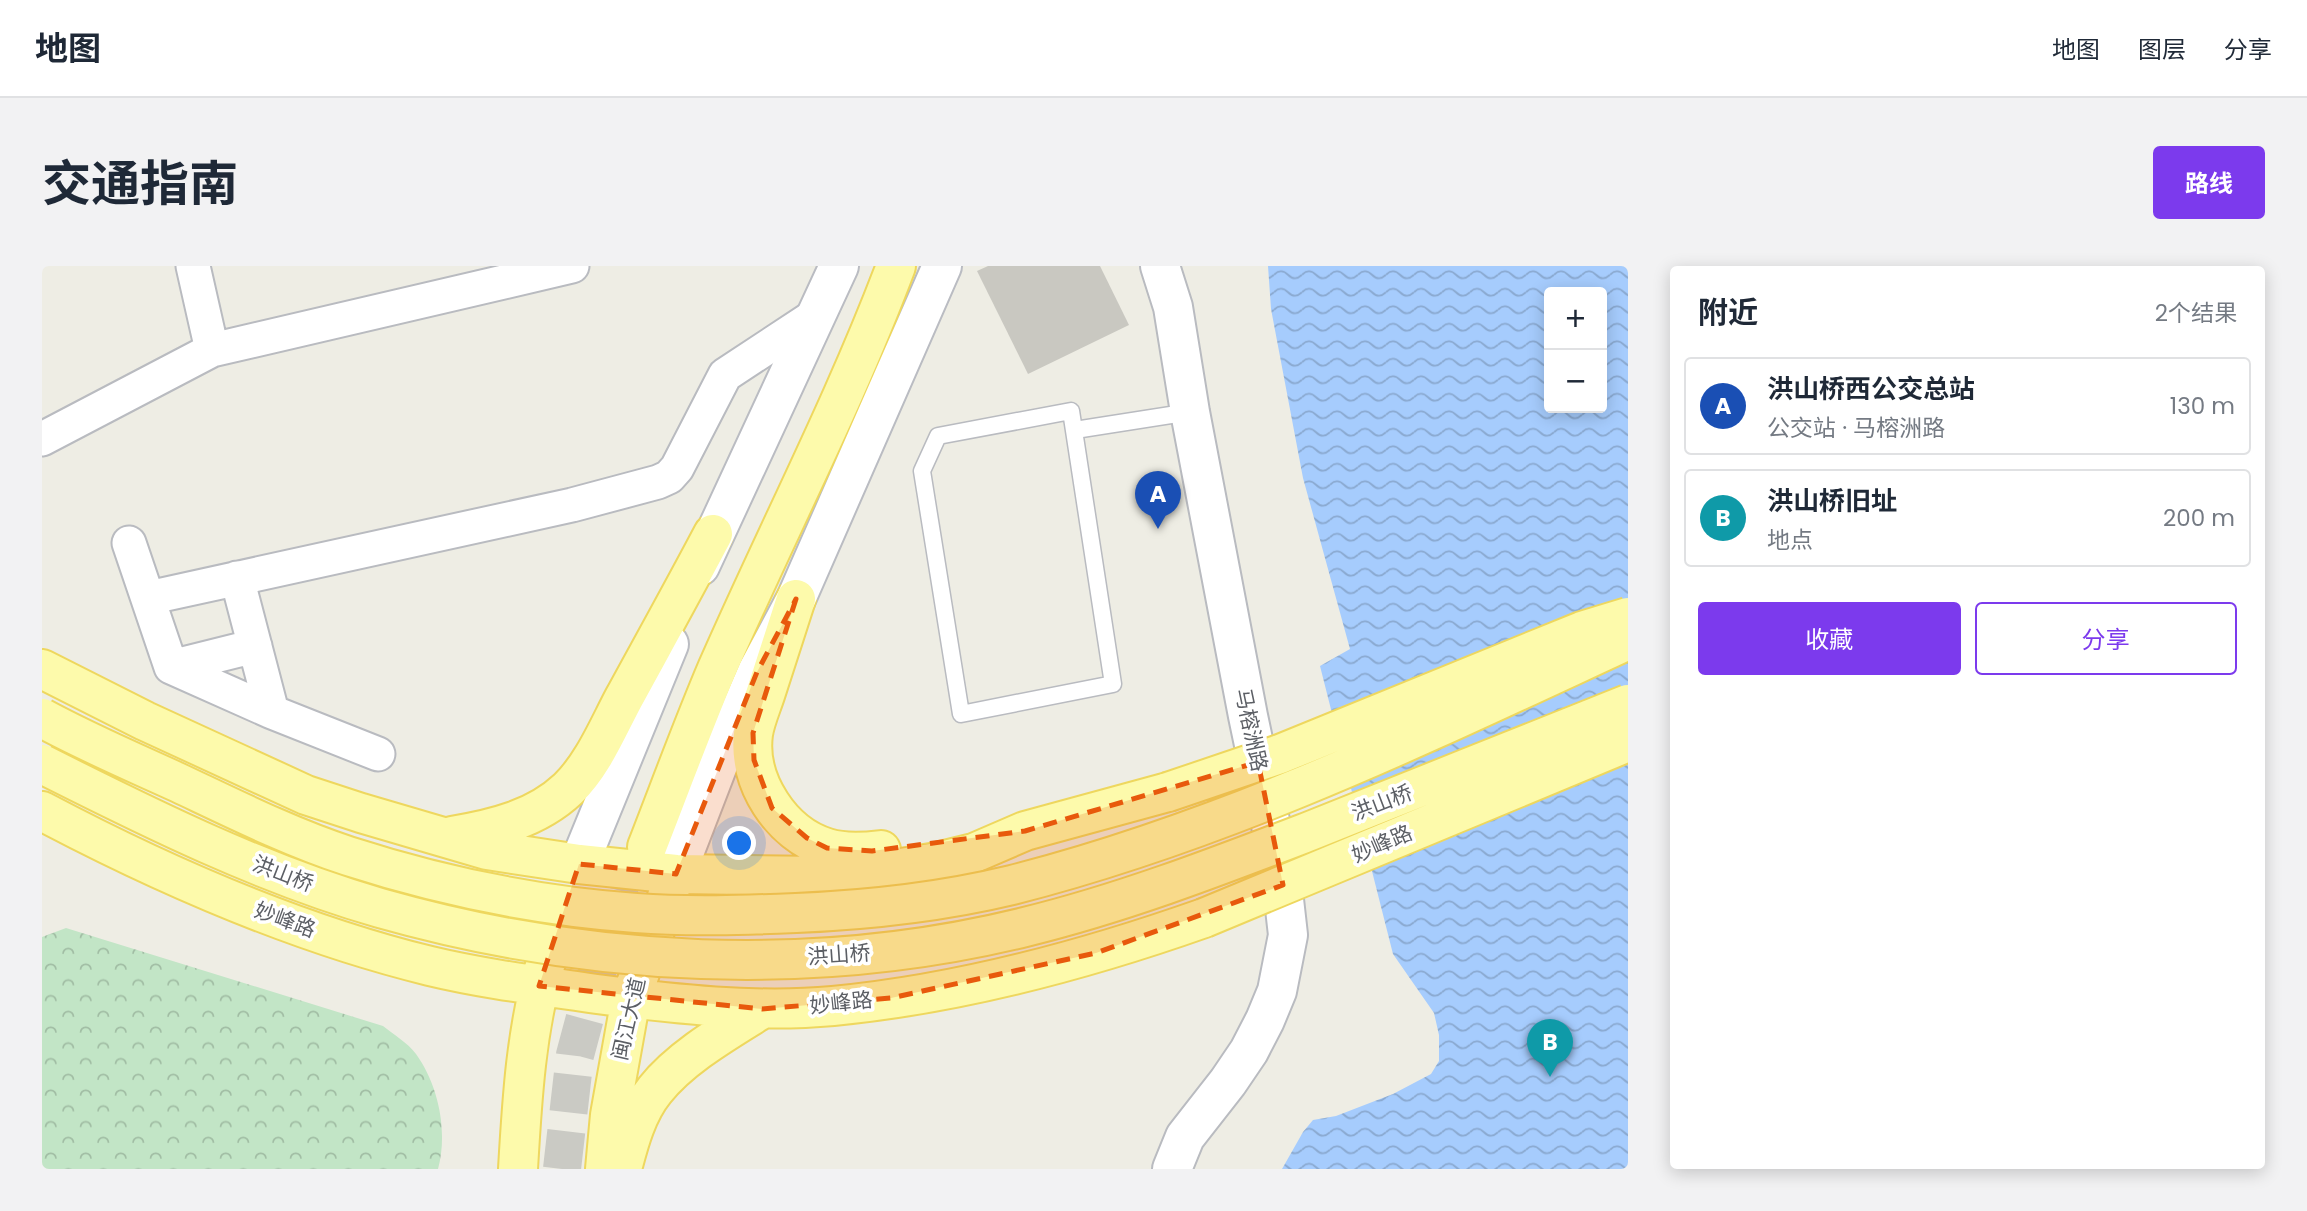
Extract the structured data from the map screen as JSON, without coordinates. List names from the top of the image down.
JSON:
{
  "streets": {
    "main road": [
      "马榕洲路",
      "洪山桥",
      "妙峰路",
      "闽江大道"
    ]
  },
  "crossings": [
    ["妙峰路", "闽江大道"]
  ],
  "page": {
    "header": "地图",
    "nav": ["地图", "图层", "分享"],
    "title": "交通指南",
    "buttons": [
      "路线",
      ["收藏", "分享"]
    ],
    "heading": ["附近", "2个结果"],
    "map_buttons": ["+", "−"],
    "list": [
      {
        "mark": "A",
        "name": "洪山桥西公交总站",
        "note": "公交站 · 马榕洲路",
        "value": "130 m"
      },
      {
        "mark": "B",
        "name": "洪山桥旧址",
        "note": "地点",
        "value": "200 m"
      }
    ],
    "pins": ["A", "B"]
  }
}
